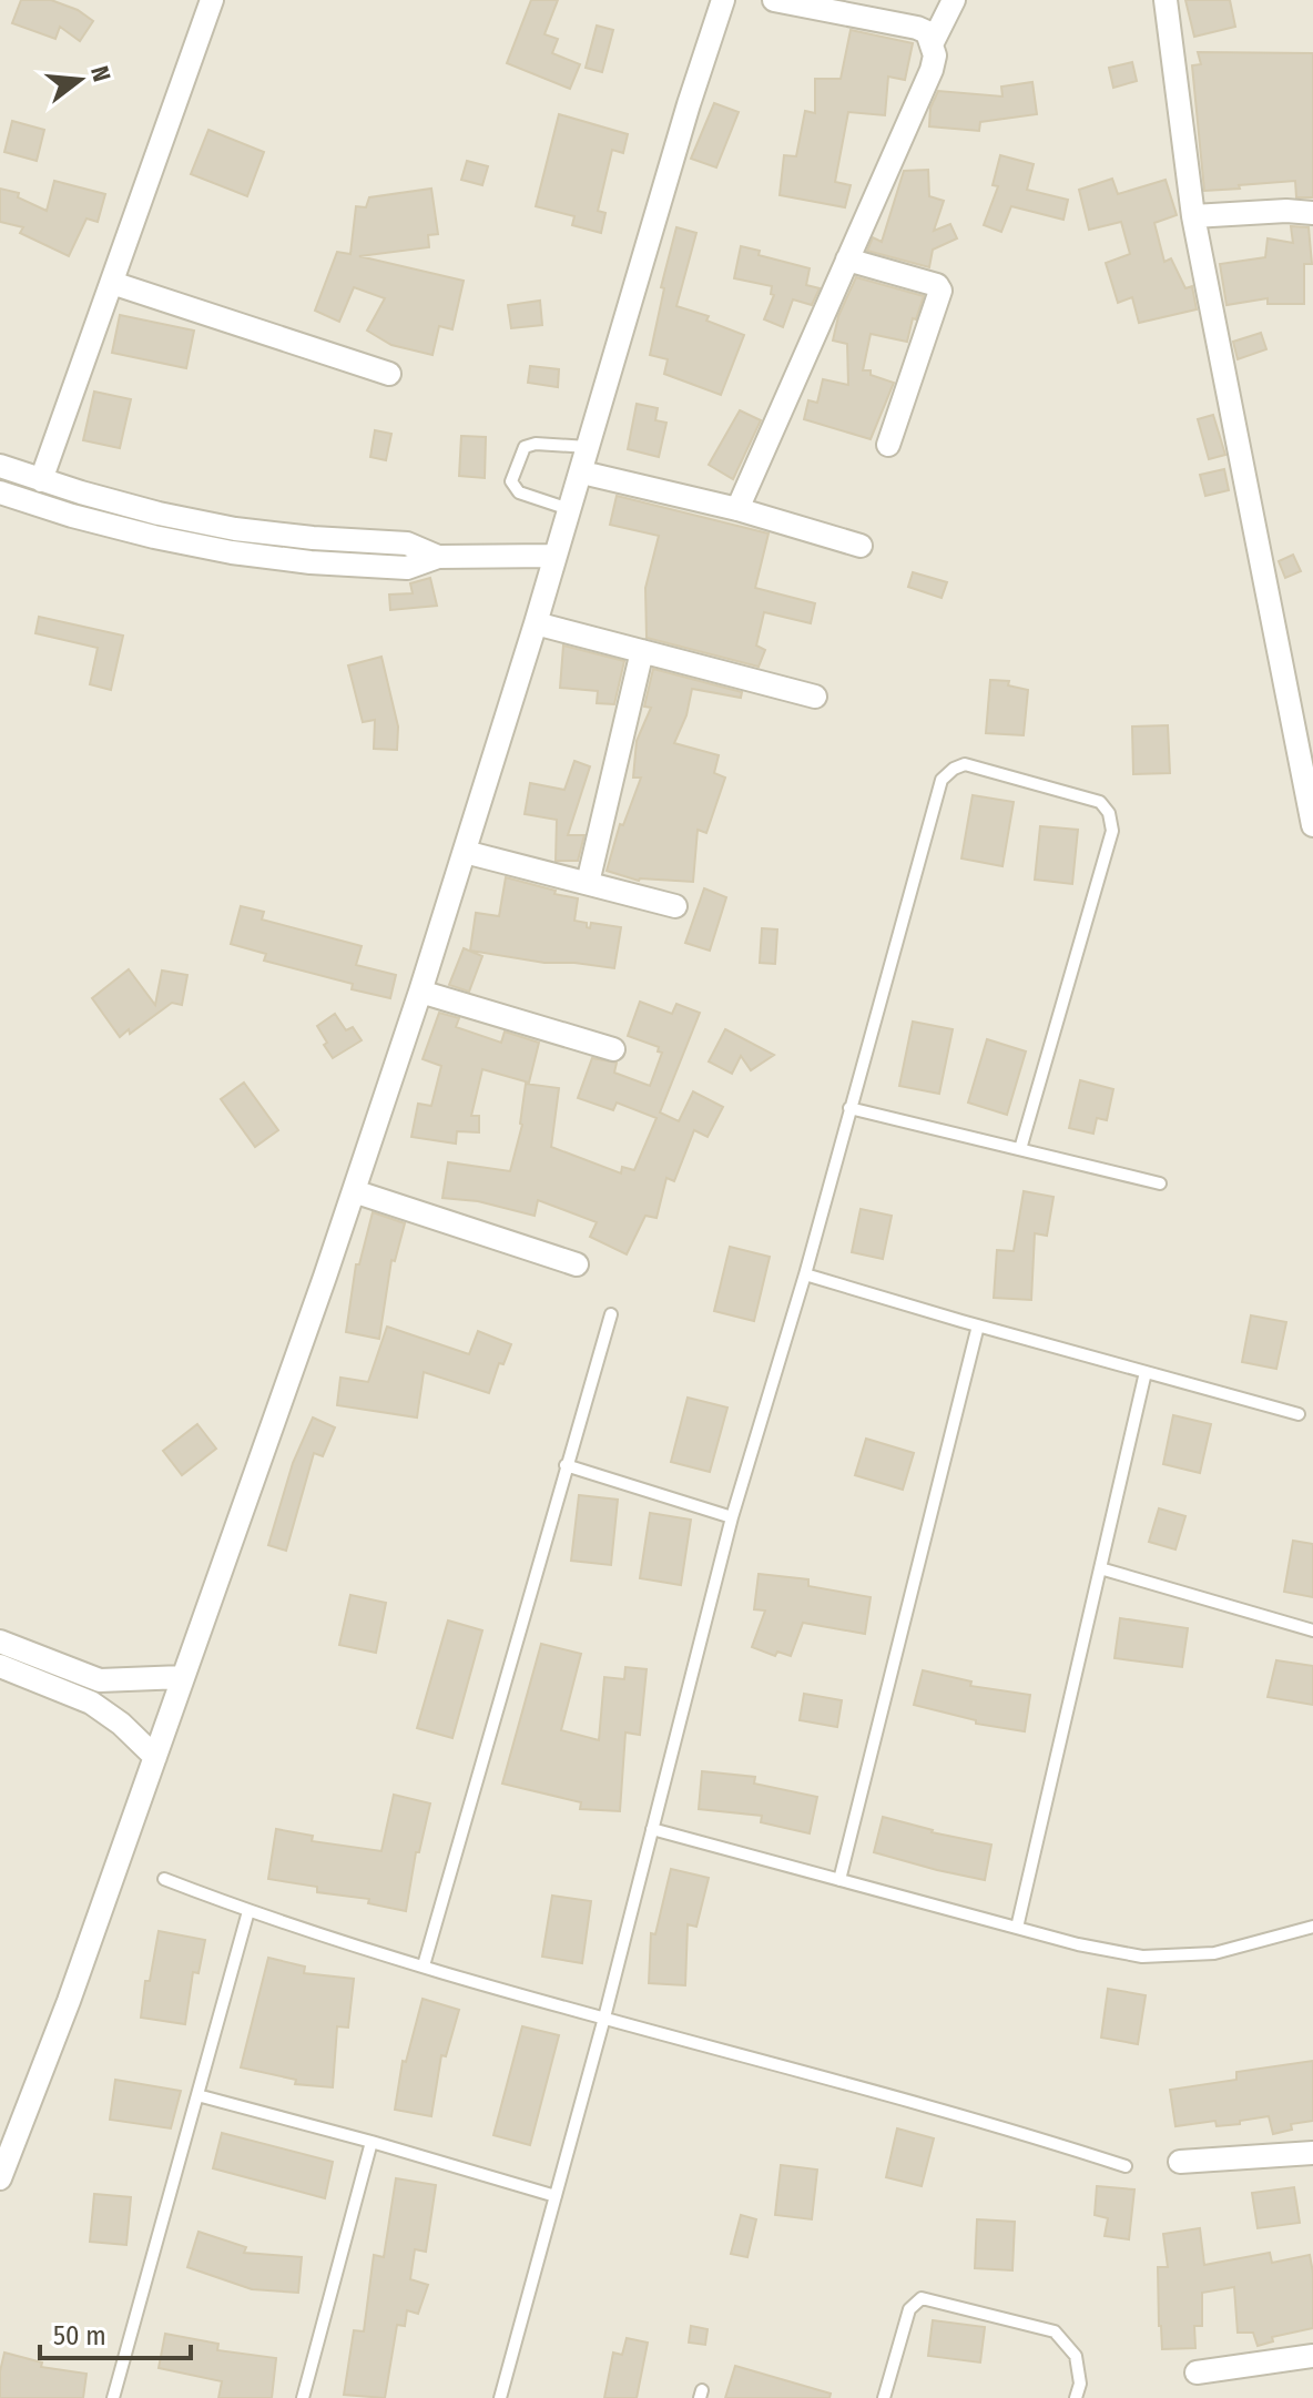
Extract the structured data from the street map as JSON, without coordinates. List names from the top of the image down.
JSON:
{
  "scale_bar": "50 m",
  "north": "right"
}
